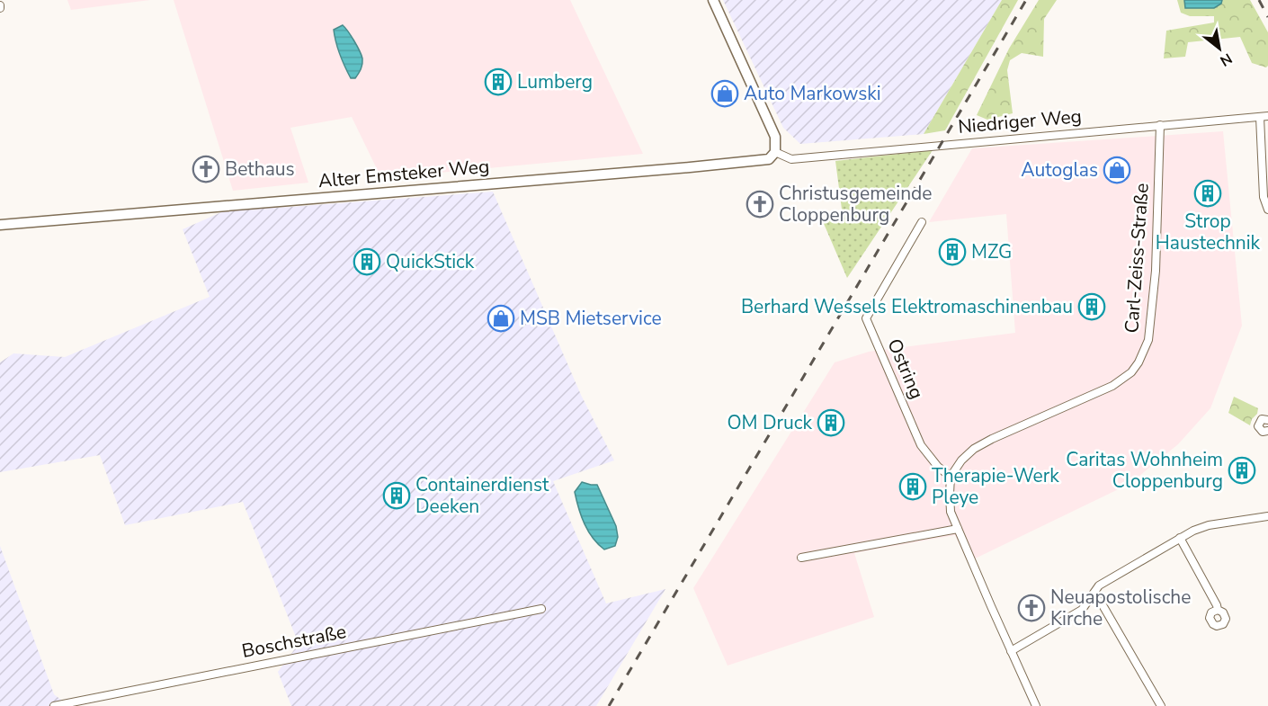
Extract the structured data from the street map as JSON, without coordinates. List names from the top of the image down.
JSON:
{
  "streets": {
    "street": [
      "Niedriger Weg",
      "Alter Emsteker Weg",
      "Carl-Zeiss-Straße",
      "Ostring",
      "Boschstraße"
    ]
  },
  "crossings": [
    ["Niedriger Weg", "Alter Emsteker Weg"],
    ["Niedriger Weg", "Carl-Zeiss-Straße"],
    ["Carl-Zeiss-Straße", "Ostring"]
  ],
  "places": {
    "building": [
      "Lumberg",
      "Strop Haustechnik",
      "MZG",
      "QuickStick",
      "Berhard Wessels Elektromaschinenbau",
      "OM Druck",
      "Caritas Wohnheim Cloppenburg",
      "Therapie-Werk Pleye",
      "Containerdienst Deeken"
    ],
    "shop": ["Auto Markowski", "Autoglas", "MSB Mietservice"],
    "church": ["Bethaus", "Christusgemeinde Cloppenburg", "Neuapostolische Kirche"]
  },
  "north": "bottom right"
}
